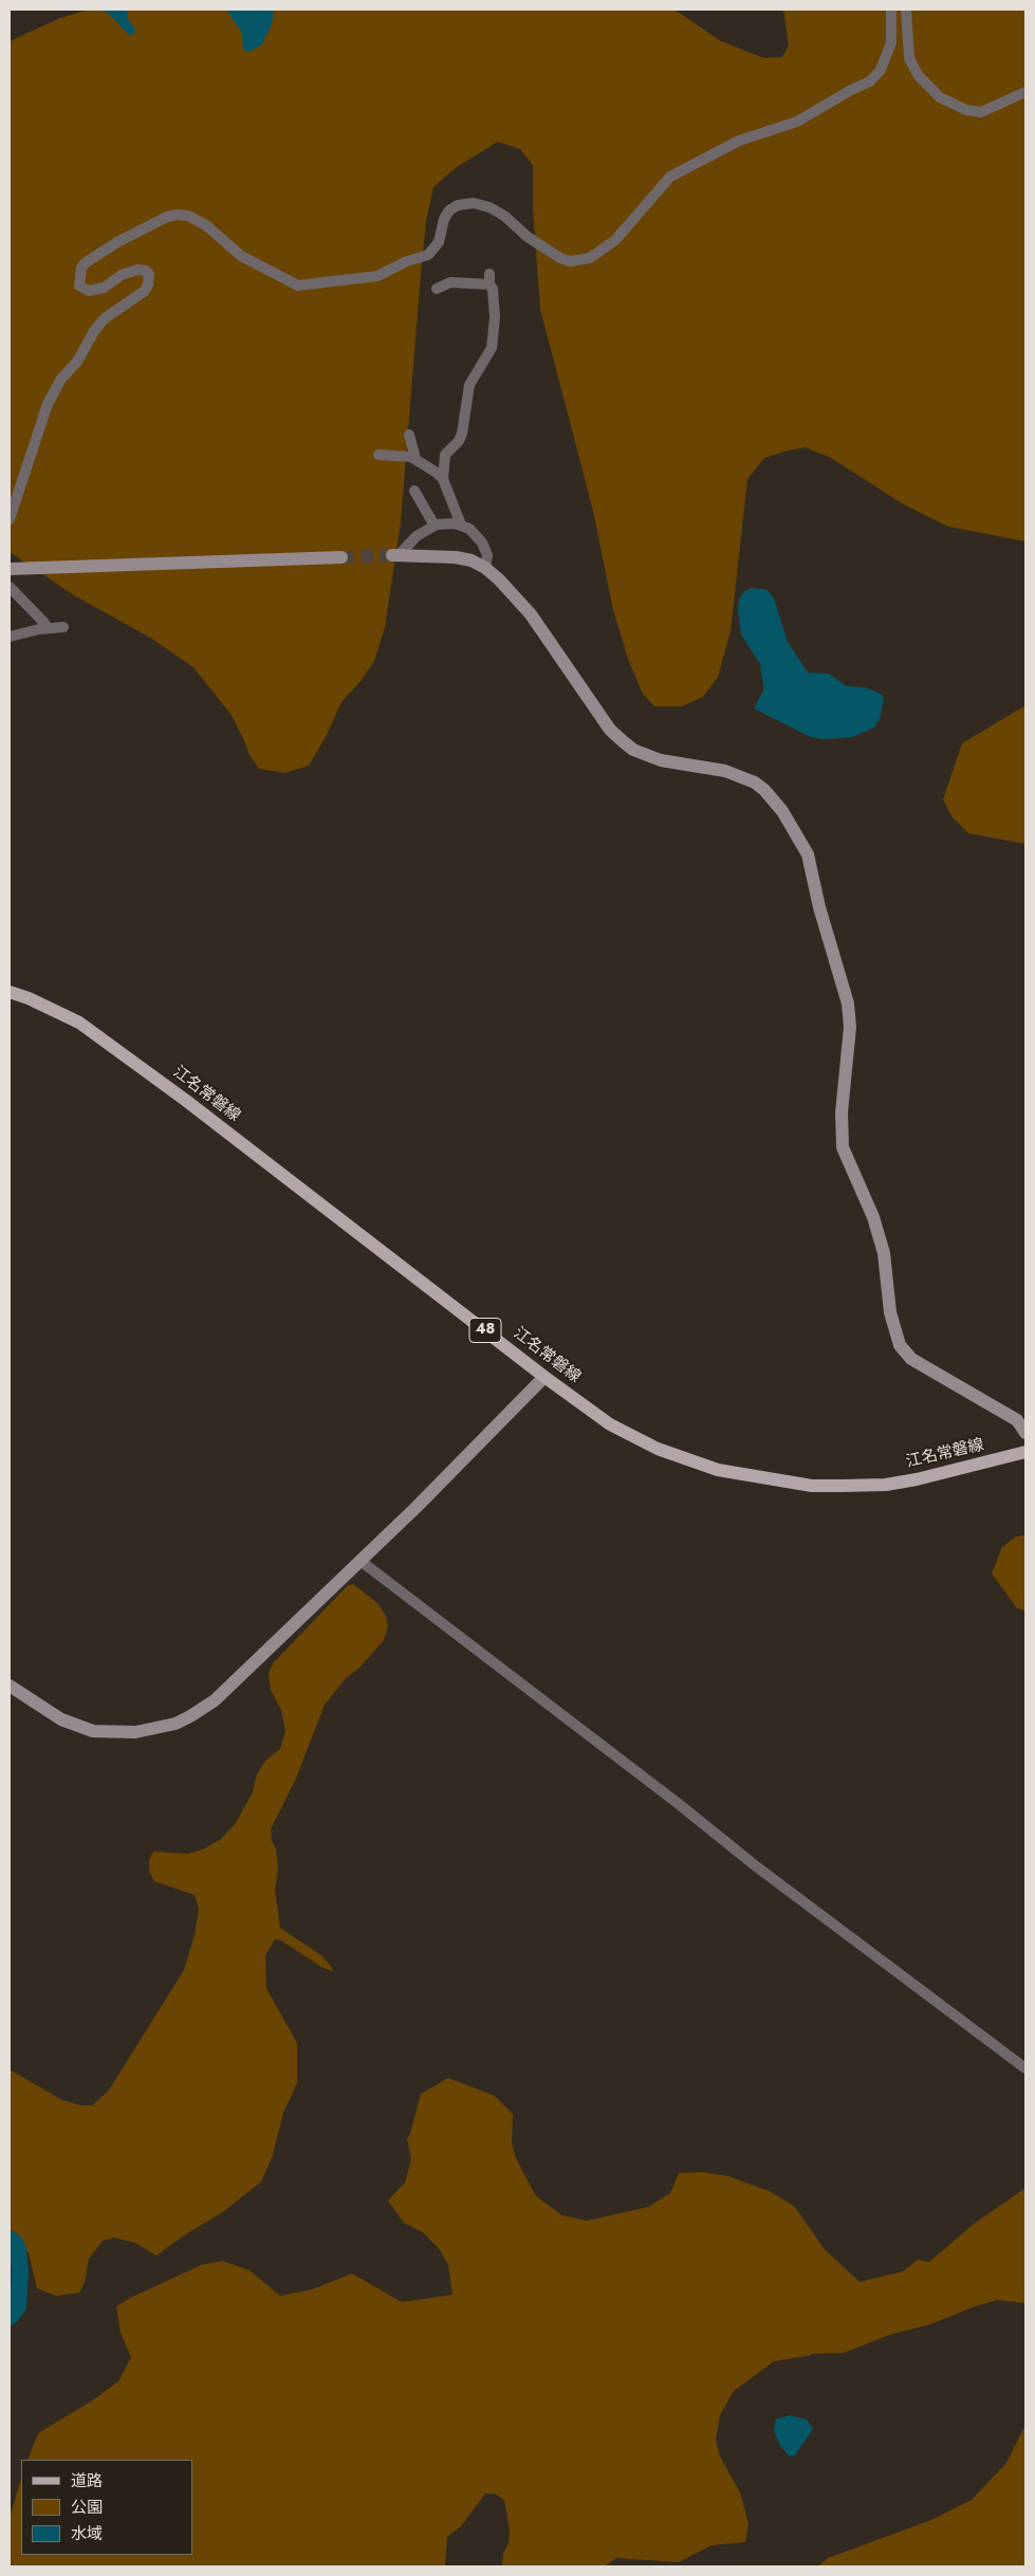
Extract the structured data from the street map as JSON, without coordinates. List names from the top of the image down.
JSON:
{
  "streets": {
    "main road": ["江名常磐線", "48"]
  },
  "legend": ["道路", "公園", "水域"]
}
